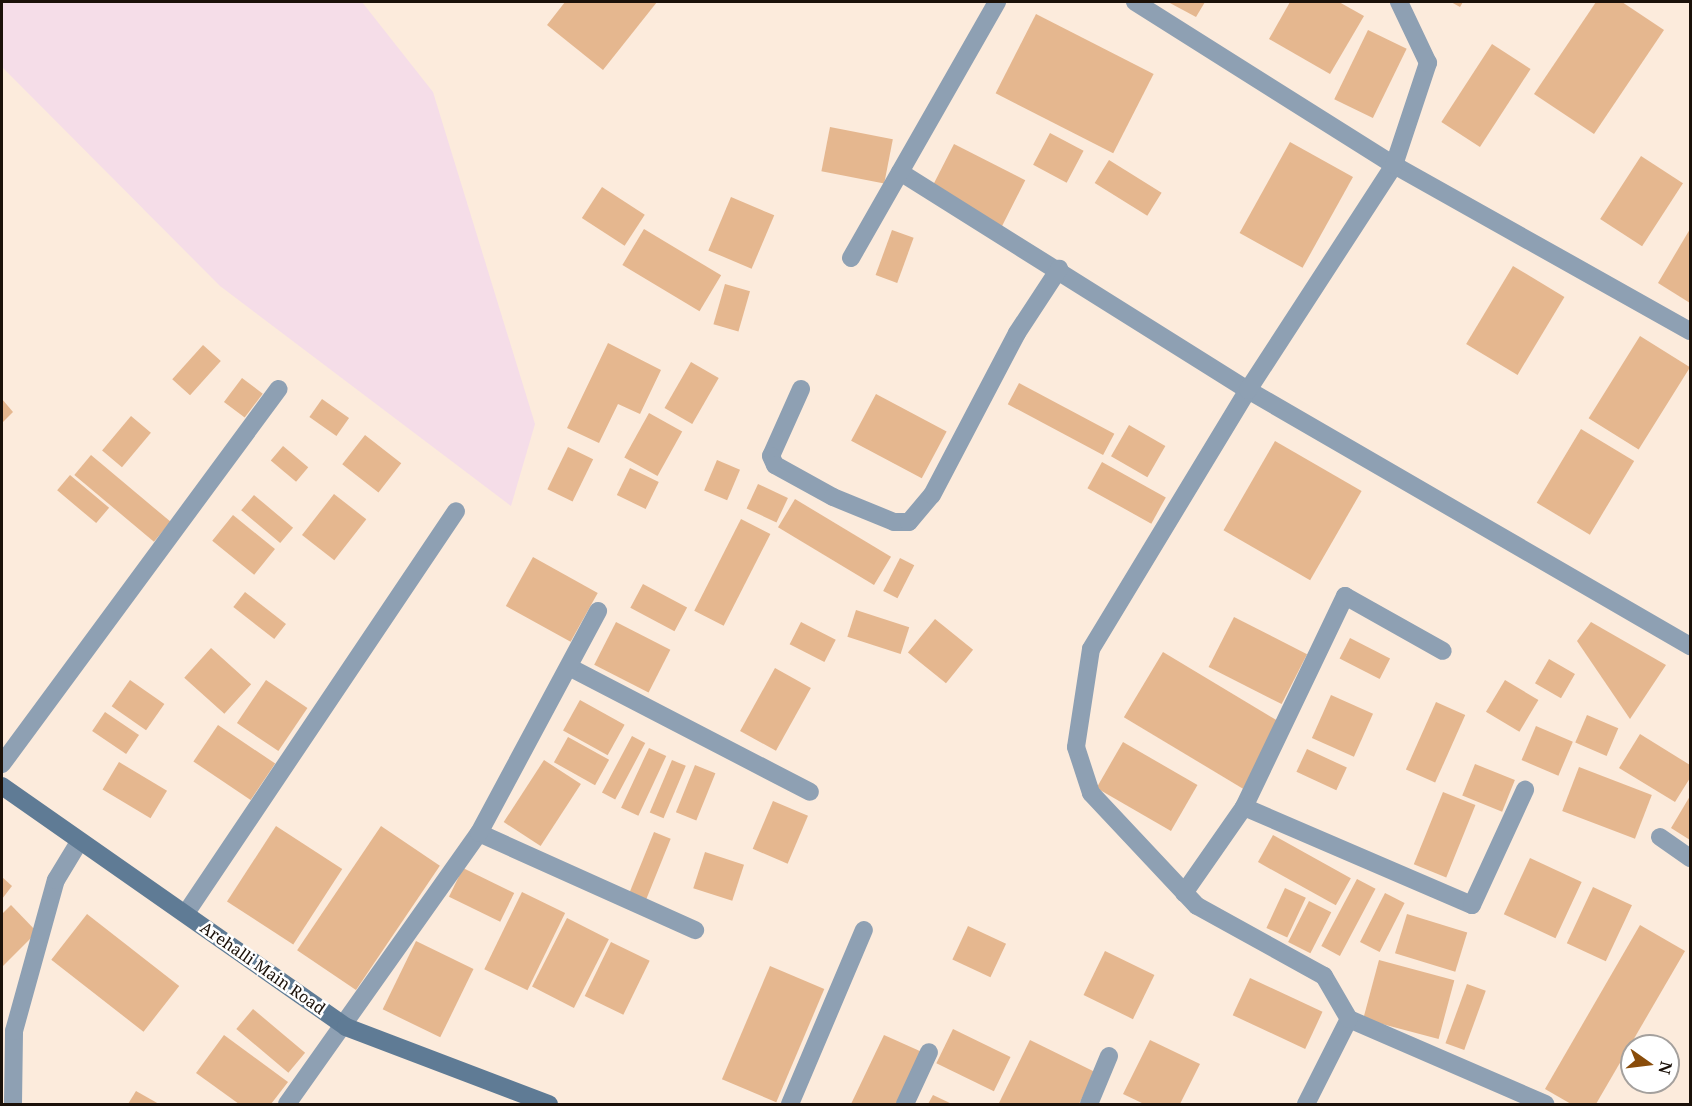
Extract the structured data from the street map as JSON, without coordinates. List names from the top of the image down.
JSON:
{
  "streets": {
    "street": ["Arehalli Main Road"]
  },
  "north": "right"
}
